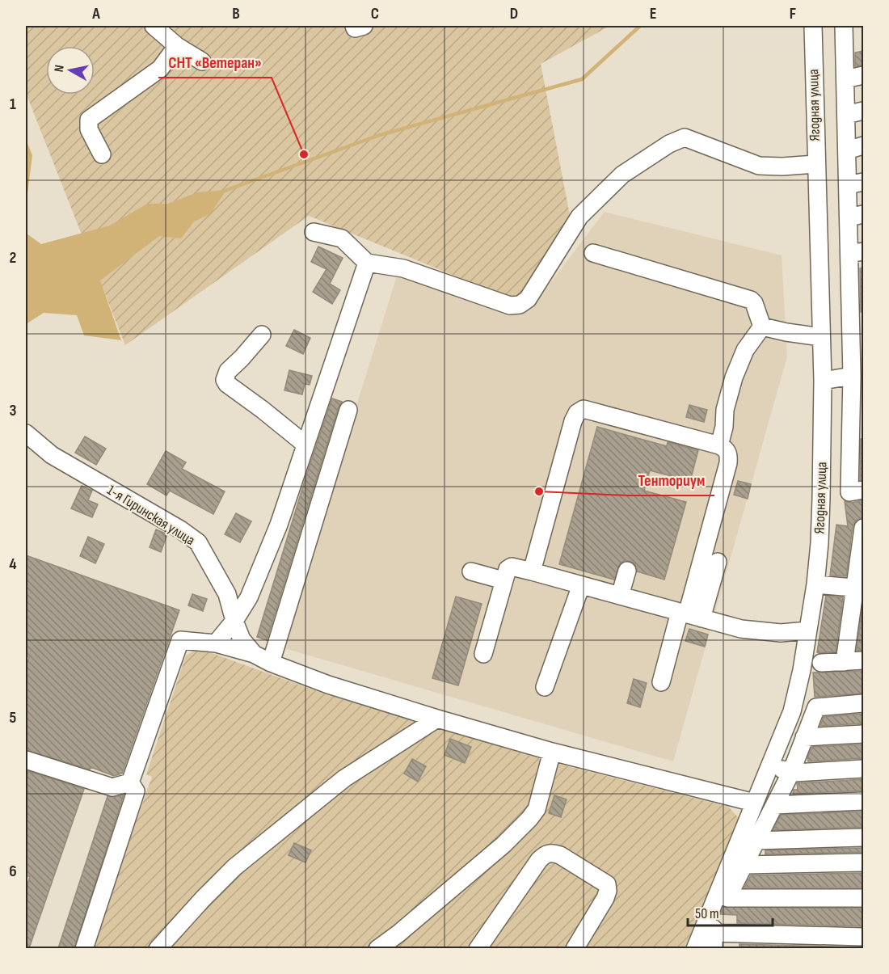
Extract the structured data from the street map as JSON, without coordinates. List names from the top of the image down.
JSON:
{
  "streets": {
    "street": ["Ягодная улица", "1-я Гиринская улица"]
  },
  "places": ["СНТ «Ветеран»", "Тенториум"],
  "scale_bar": "50 m",
  "north": "left",
  "grid": {
    "columns": [
      "A",
      "B",
      "C",
      "D",
      "E",
      "F"
    ],
    "rows": [
      "1",
      "2",
      "3",
      "4",
      "5",
      "6"
    ]
  }
}
